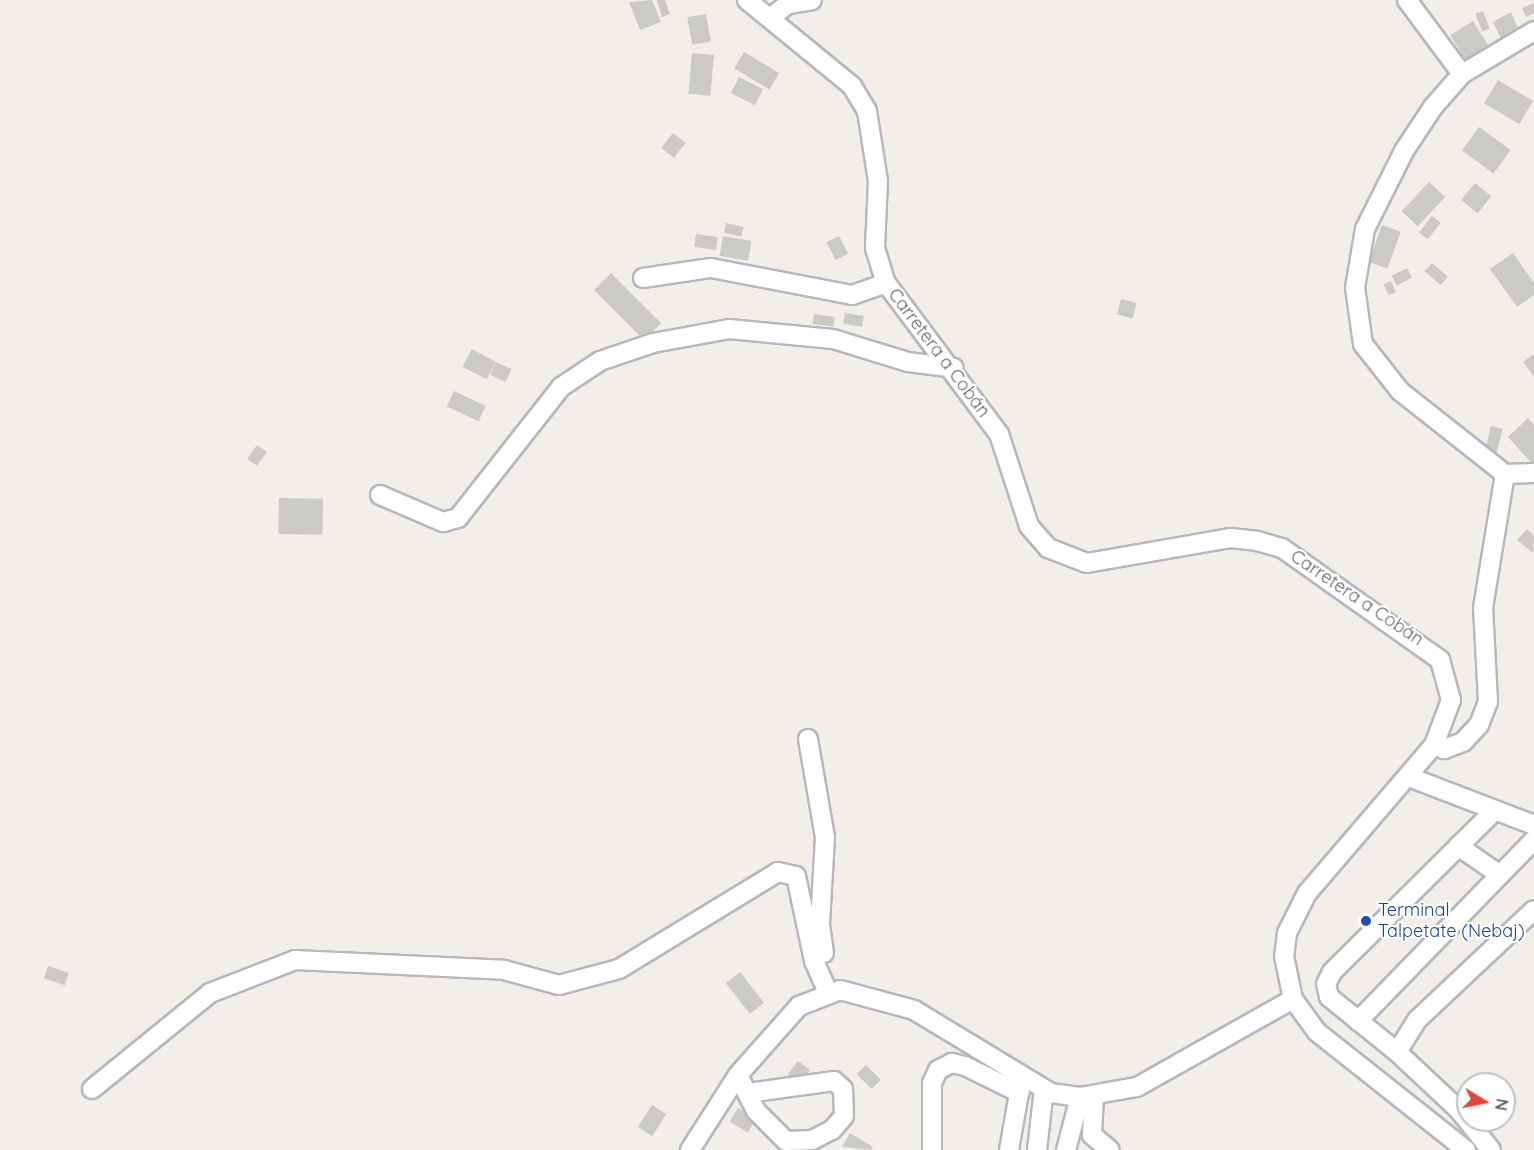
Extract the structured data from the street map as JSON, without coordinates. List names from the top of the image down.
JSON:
{
  "streets": {
    "street": ["Carretera a Cobán"]
  },
  "places": ["Terminal Talpetate (Nebaj)"],
  "north": "right"
}
